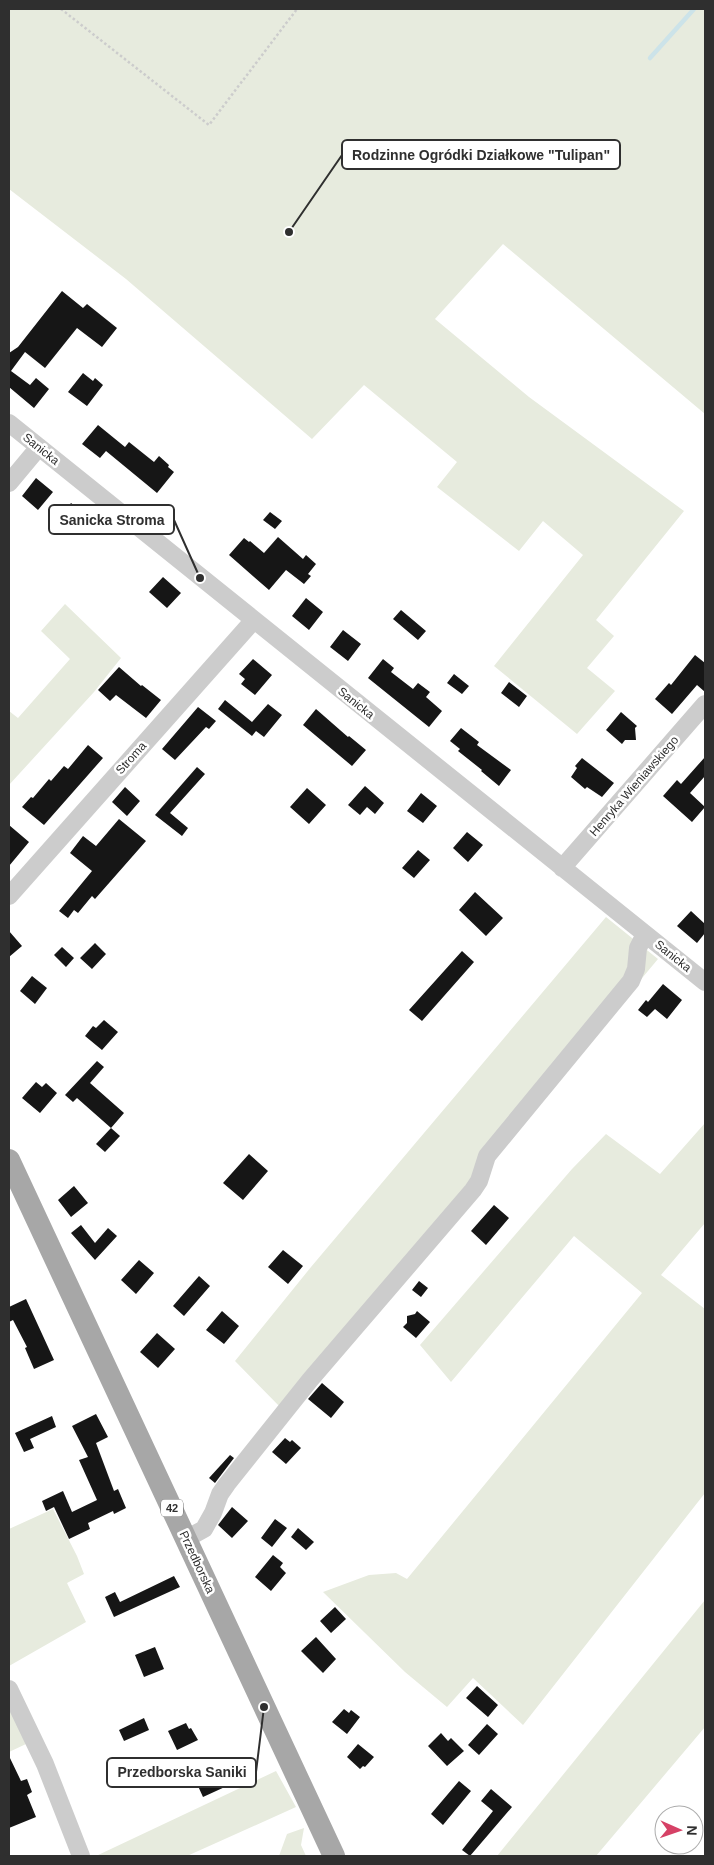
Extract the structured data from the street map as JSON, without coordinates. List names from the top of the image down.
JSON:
{
  "streets": {
    "main road": ["42", "Przedborska"],
    "street": ["Sanicka", "Stroma", "Henryka Wieniawskiego"]
  },
  "crossings": [
    ["Sanicka", "Stroma"],
    ["Sanicka", "Henryka Wieniawskiego"]
  ],
  "places": ["Rodzinne Ogródki Działkowe \"Tulipan\"", "Sanicka Stroma", "Przedborska Saniki"],
  "north": "right"
}
